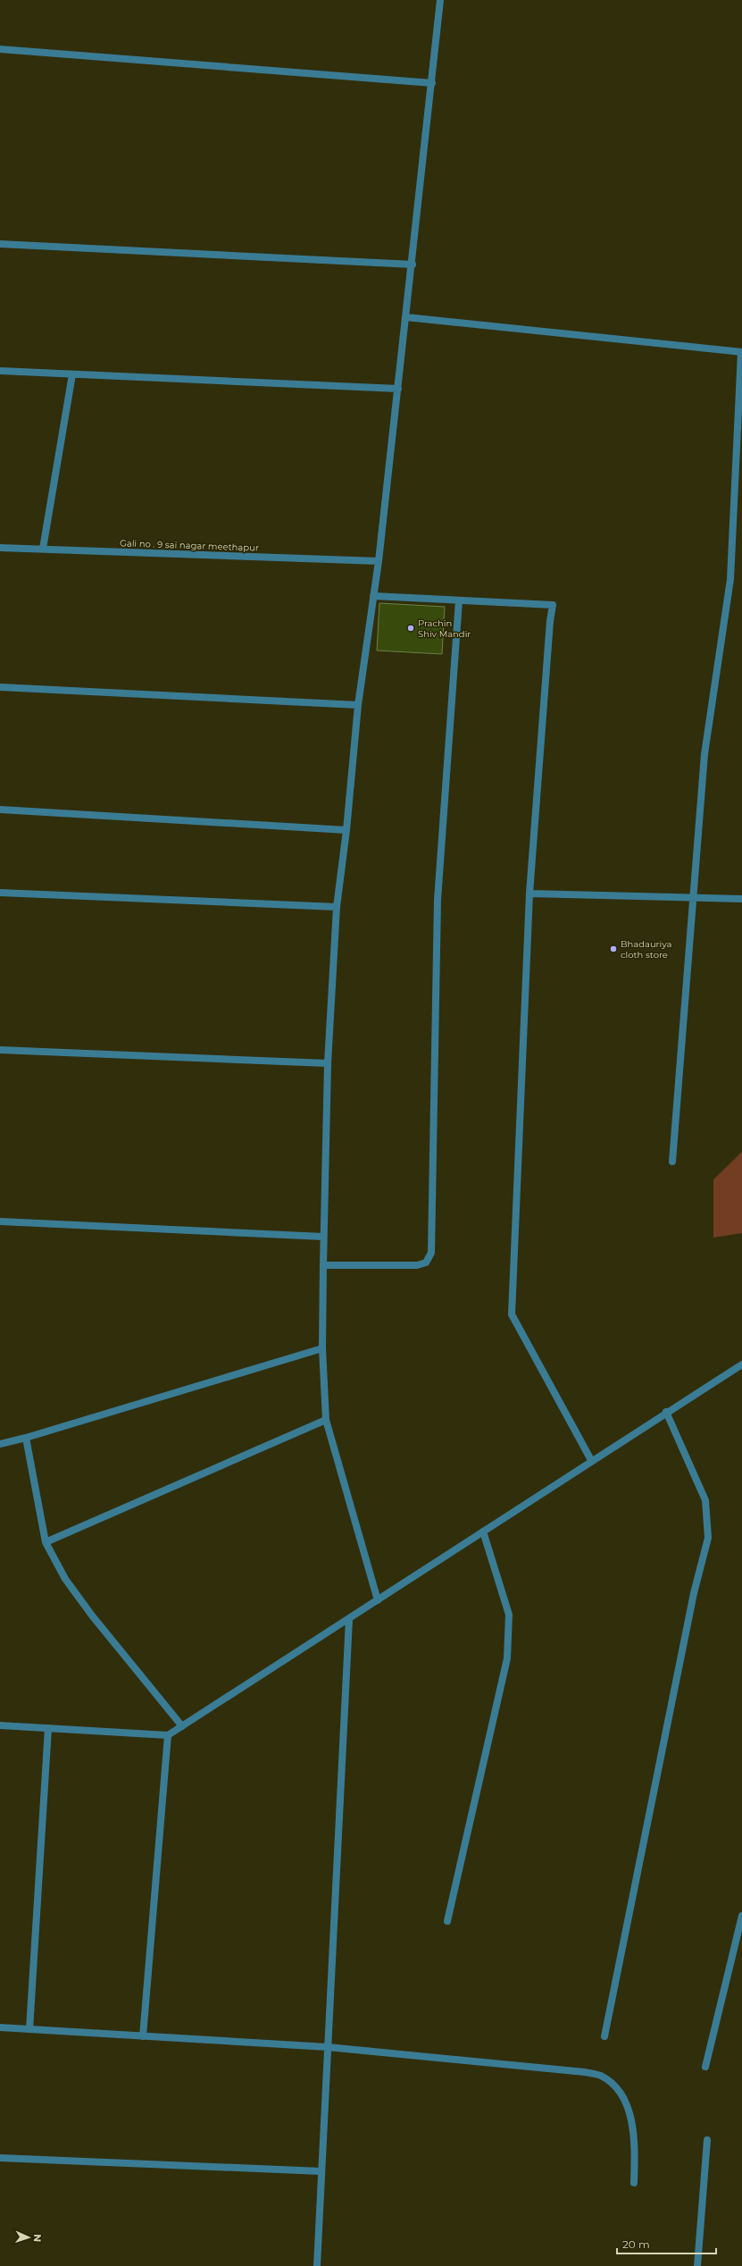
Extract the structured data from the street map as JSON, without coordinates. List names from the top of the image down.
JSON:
{
  "streets": {
    "street": ["Gali no . 9 sai nagar meethapur"]
  },
  "places": ["Prachin Shiv Mandir", "Bhadauriya cloth store"],
  "scale_bar": "20 m",
  "north": "right"
}
